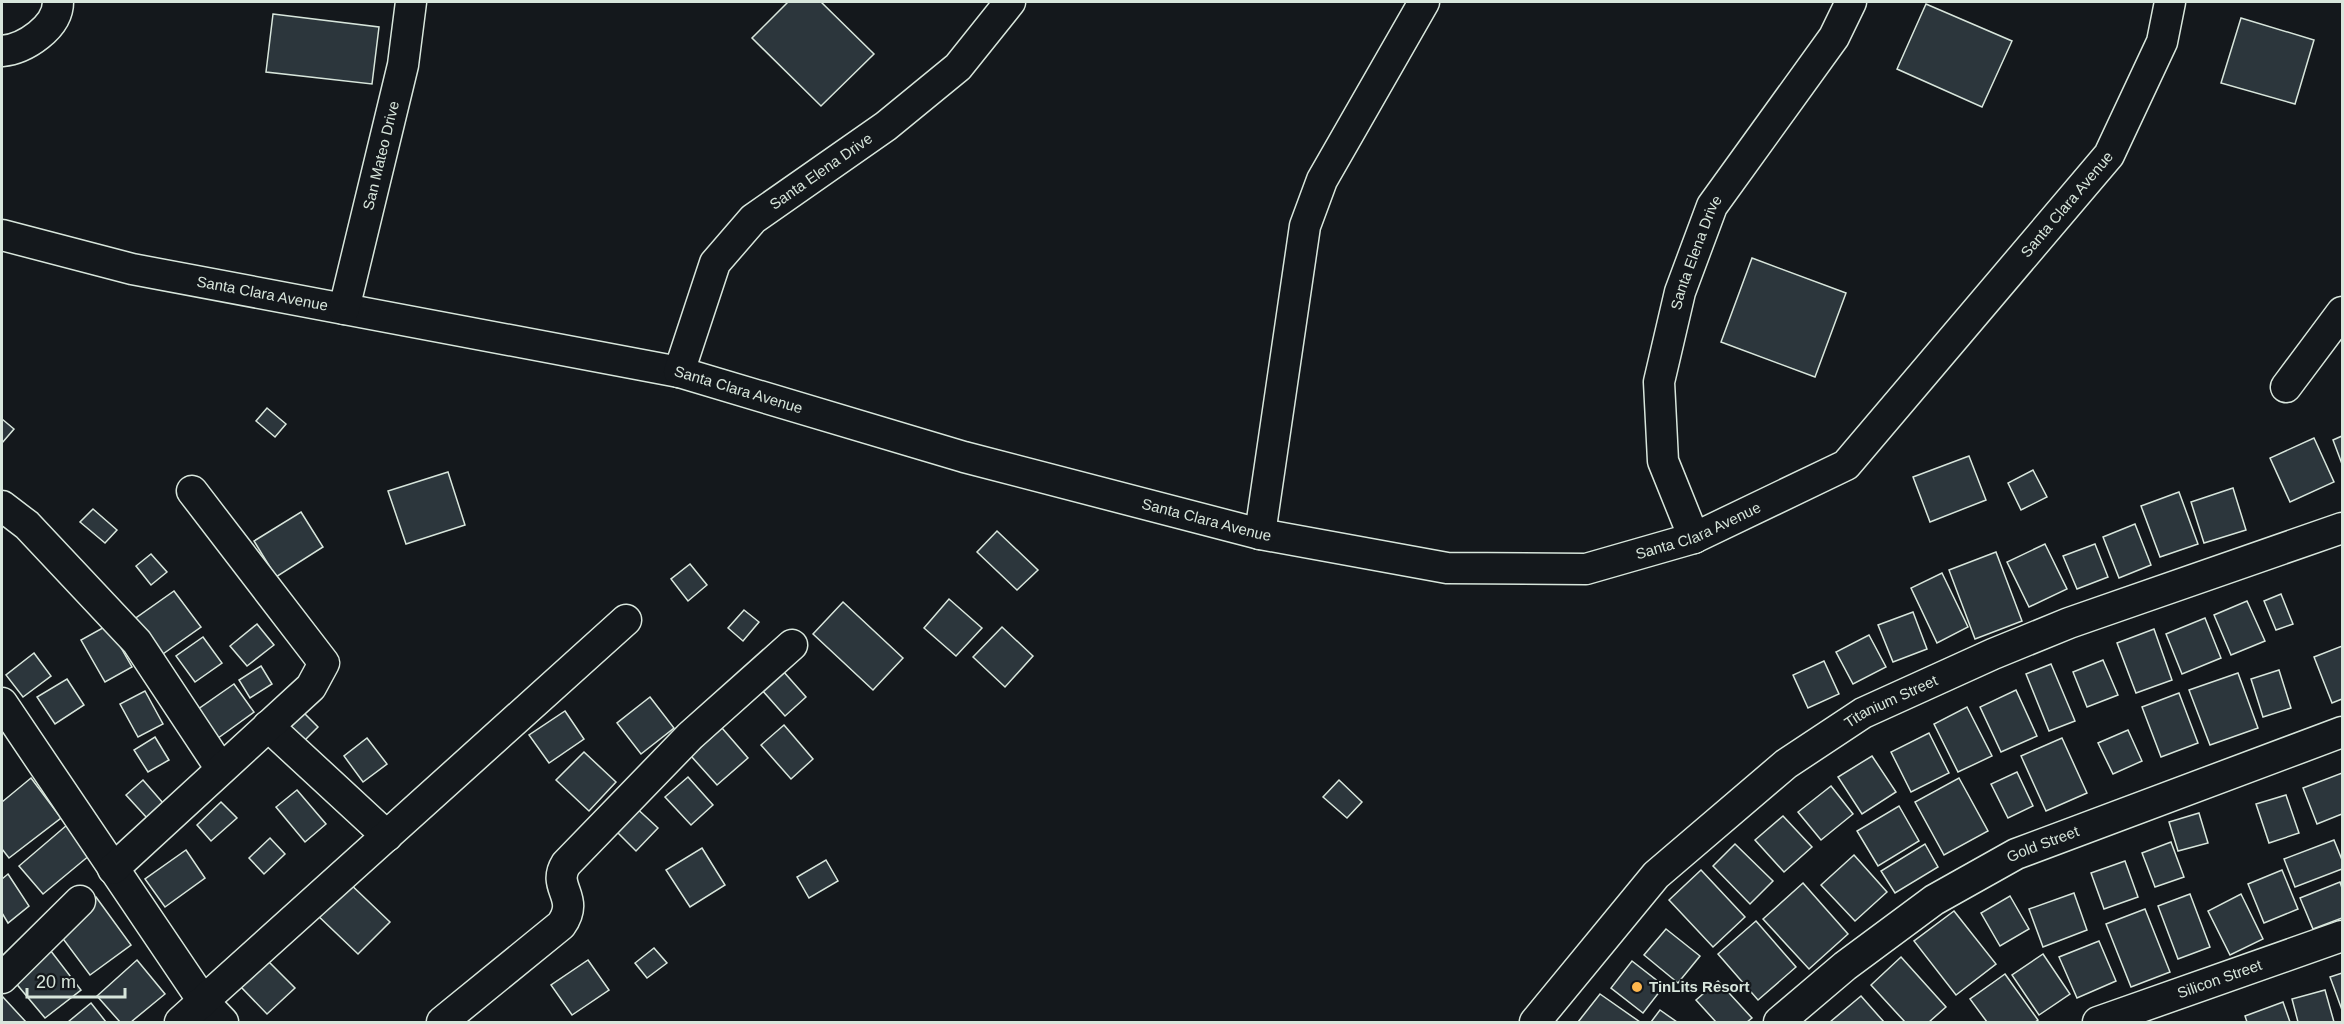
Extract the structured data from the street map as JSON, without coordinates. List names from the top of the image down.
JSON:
{
  "streets": {
    "street": [
      "San Mateo Drive",
      "Santa Elena Drive",
      "Santa Clara Avenue",
      "Titanium Street",
      "Gold Street",
      "Silicon Street"
    ]
  },
  "crossings": [
    ["San Mateo Drive", "Santa Clara Avenue"],
    ["Santa Elena Drive", "Santa Clara Avenue"]
  ],
  "places": ["TinLits Resort"],
  "scale_bar": "20 m"
}
